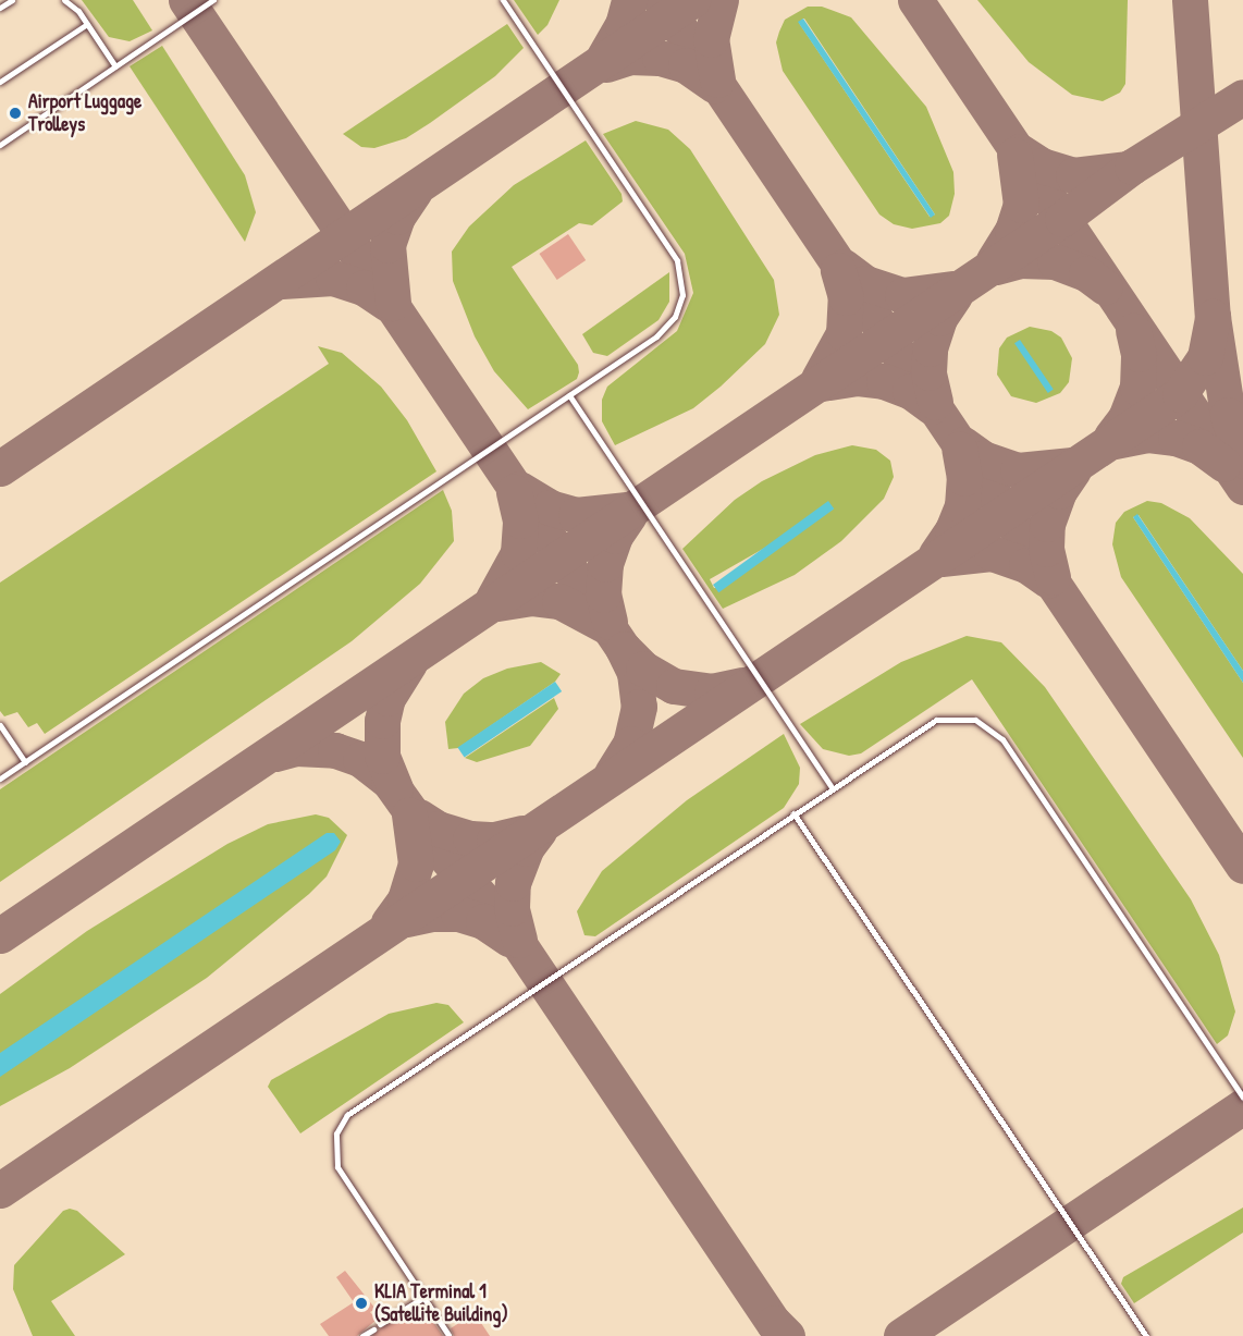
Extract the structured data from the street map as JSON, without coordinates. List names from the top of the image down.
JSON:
{
  "places": ["Airport Luggage Trolleys", "KLIA Terminal 1 (Satellite Building)"]
}
